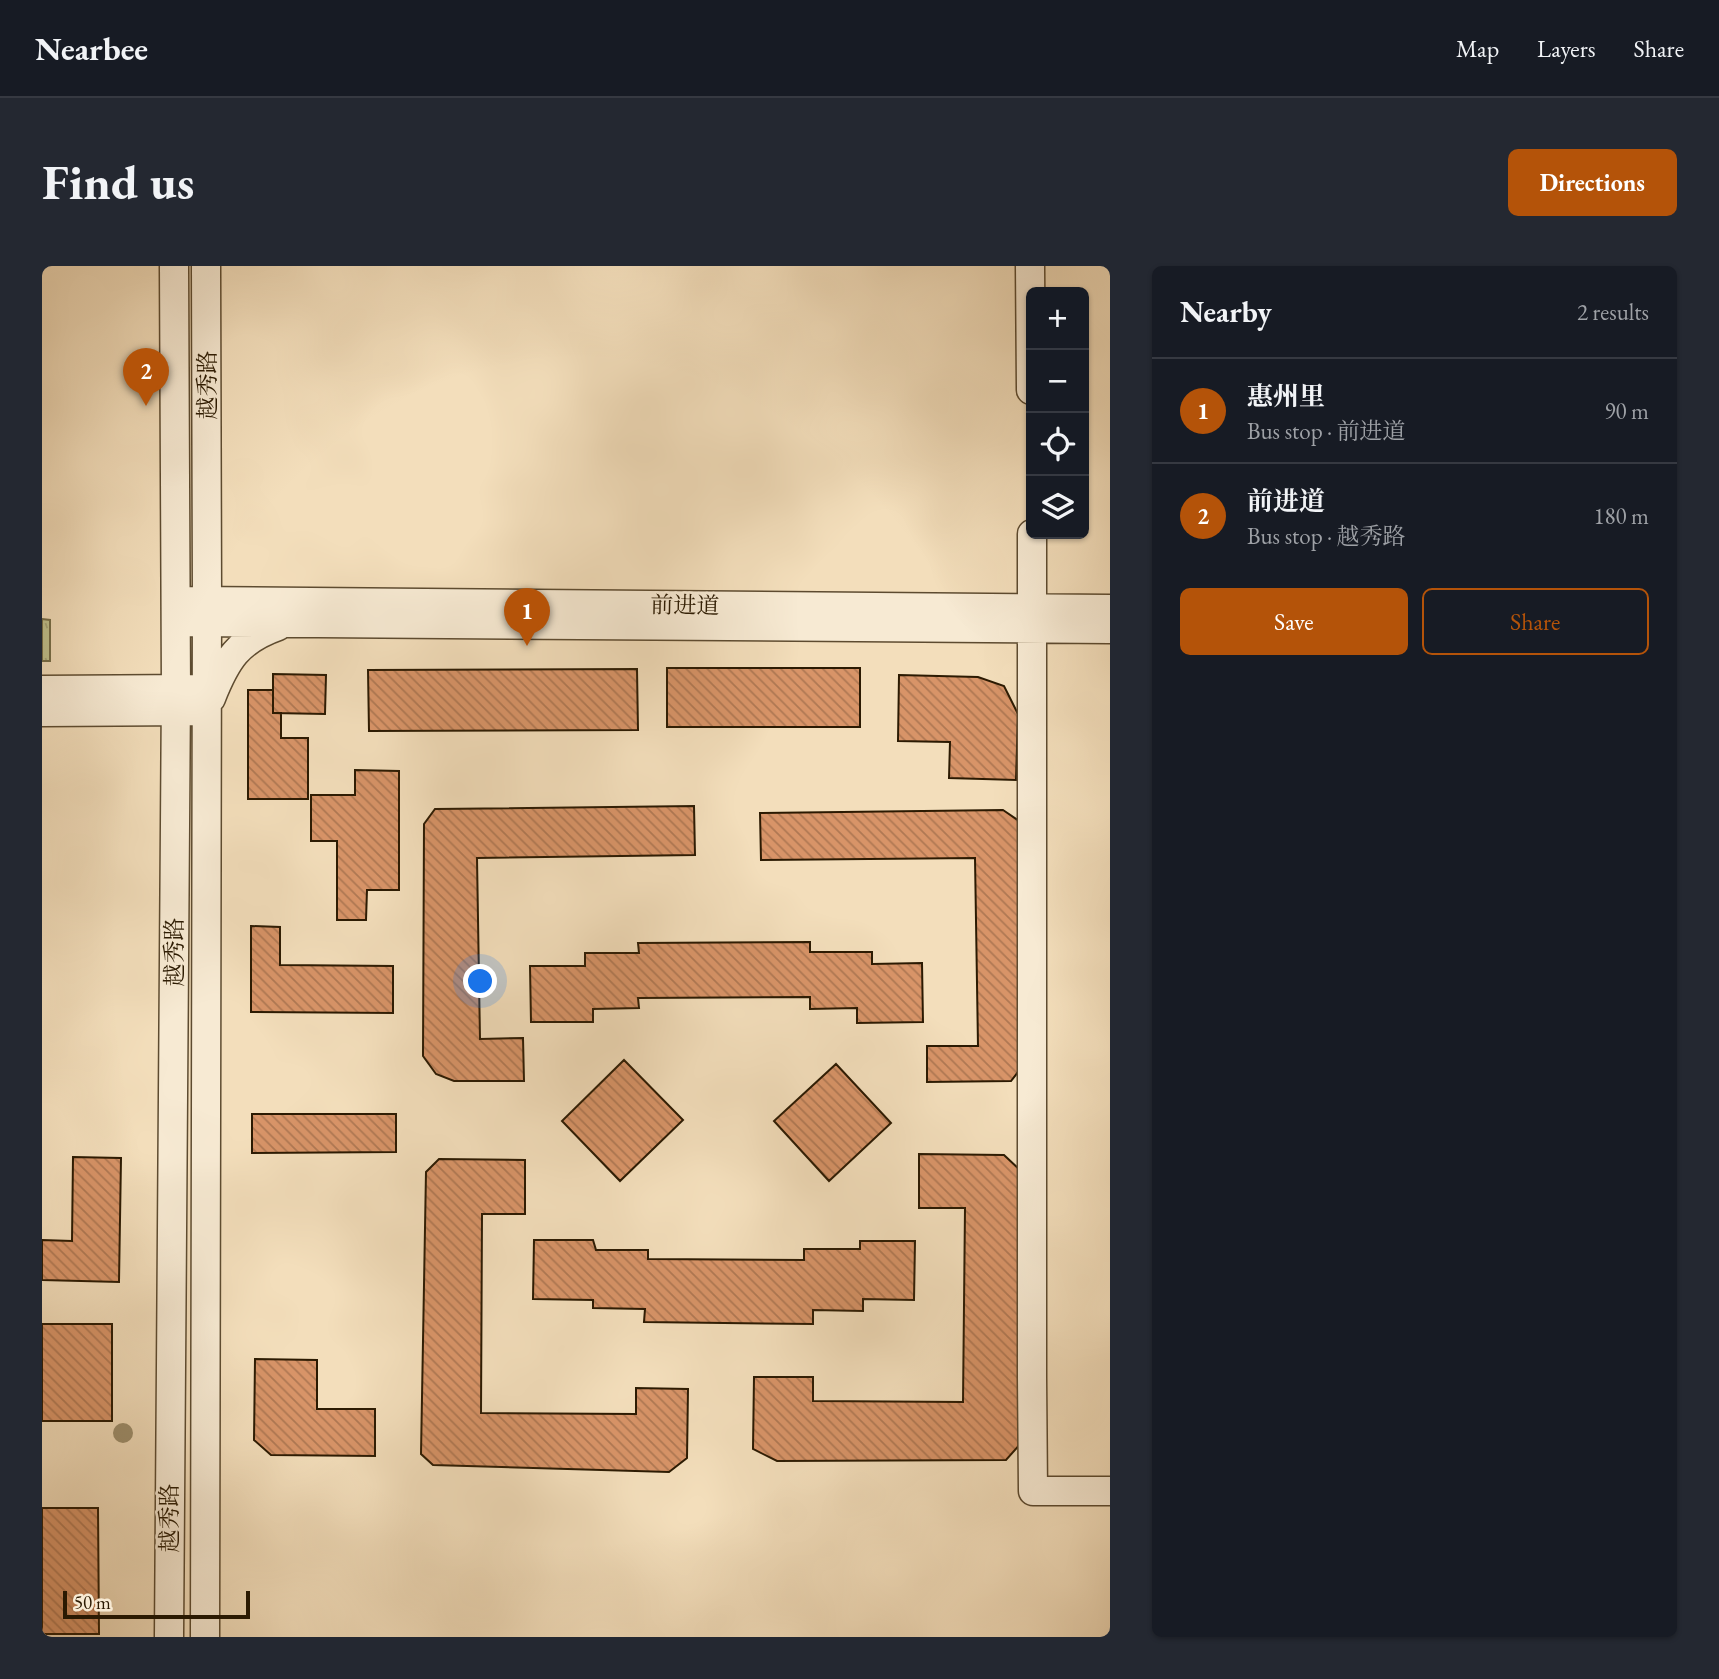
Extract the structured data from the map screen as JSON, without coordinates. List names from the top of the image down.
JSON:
{
  "streets": {
    "street": ["越秀路", "前进道"]
  },
  "crossings": [
    ["越秀路", "前进道"]
  ],
  "scale_bar": "50 m",
  "page": {
    "header": "Nearbee",
    "nav": ["Map", "Layers", "Share"],
    "buttons": [
      "Directions",
      ["Save", "Share"]
    ],
    "title": "Find us",
    "heading": ["Nearby", "2 results"],
    "map_buttons": ["+", "−"],
    "pins": ["2", "1"],
    "list": [
      {
        "mark": "1",
        "name": "惠州里",
        "note": "Bus stop · 前进道",
        "value": "90 m"
      },
      {
        "mark": "2",
        "name": "前进道",
        "note": "Bus stop · 越秀路",
        "value": "180 m"
      }
    ],
    "scale": "50 m"
  }
}
